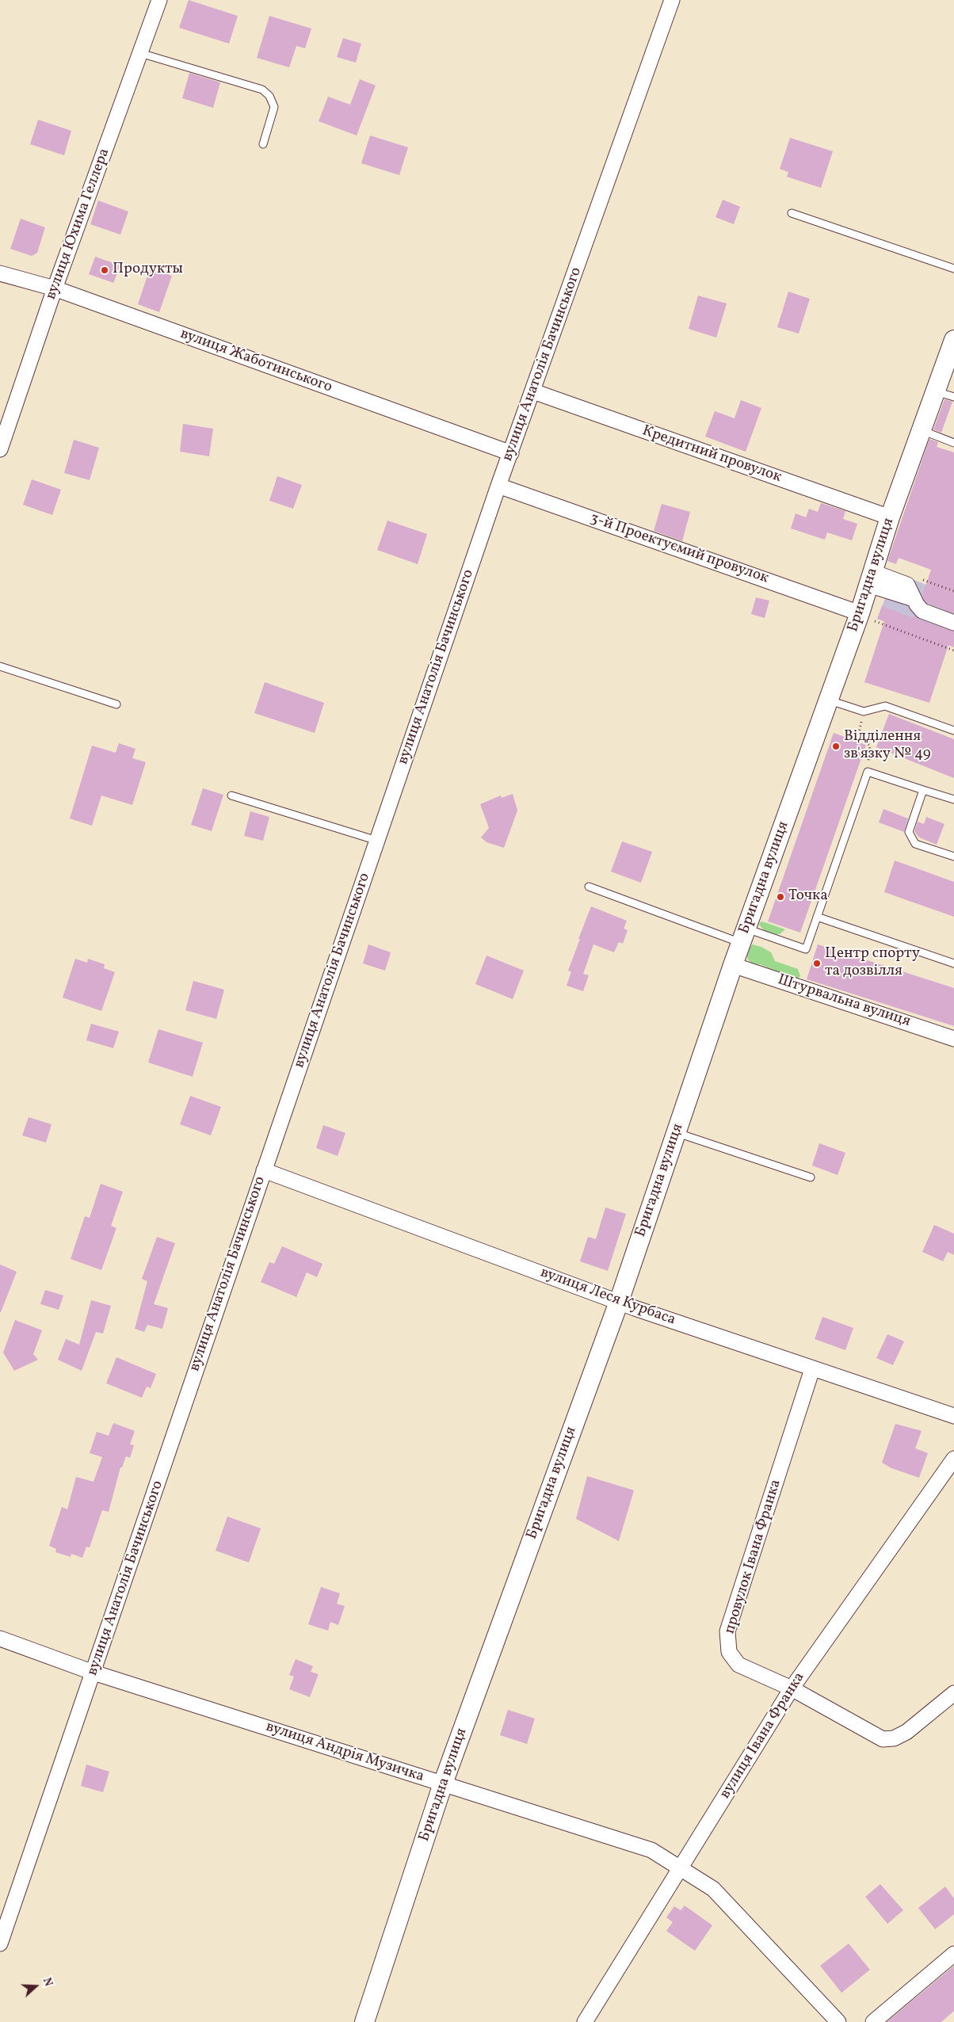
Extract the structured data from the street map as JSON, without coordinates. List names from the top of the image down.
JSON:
{
  "streets": {
    "street": [
      "вулиця Юхима Геллера",
      "вулиця Жаботинського",
      "вулиця Анатолія Бачинського",
      "Кредитний провулок",
      "3-й Проектуємий провулок",
      "Бригадна вулиця",
      "Штурвальна вулиця",
      "вулиця Леся Курбаса",
      "провулок Івана Франка",
      "вулиця Івана Франка",
      "вулиця Андрія Музичка"
    ]
  },
  "crossings": [
    ["вулиця Юхима Геллера", "вулиця Жаботинського"],
    ["вулиця Жаботинського", "вулиця Анатолія Бачинського"],
    ["вулиця Анатолія Бачинського", "Кредитний провулок"],
    ["вулиця Анатолія Бачинського", "3-й Проектуємий провулок"],
    ["вулиця Анатолія Бачинського", "вулиця Леся Курбаса"],
    ["вулиця Анатолія Бачинського", "вулиця Андрія Музичка"],
    ["Кредитний провулок", "Бригадна вулиця"],
    ["3-й Проектуємий провулок", "Бригадна вулиця"],
    ["Бригадна вулиця", "Штурвальна вулиця"],
    ["Бригадна вулиця", "вулиця Леся Курбаса"],
    ["Бригадна вулиця", "вулиця Андрія Музичка"],
    ["вулиця Леся Курбаса", "провулок Івана Франка"],
    ["провулок Івана Франка", "вулиця Івана Франка"],
    ["вулиця Івана Франка", "вулиця Андрія Музичка"]
  ],
  "places": [
    "Продукты",
    "Відділення зв'язку № 49",
    "Точка",
    "Центр спорту та дозвілля"
  ],
  "north": "right"
}
